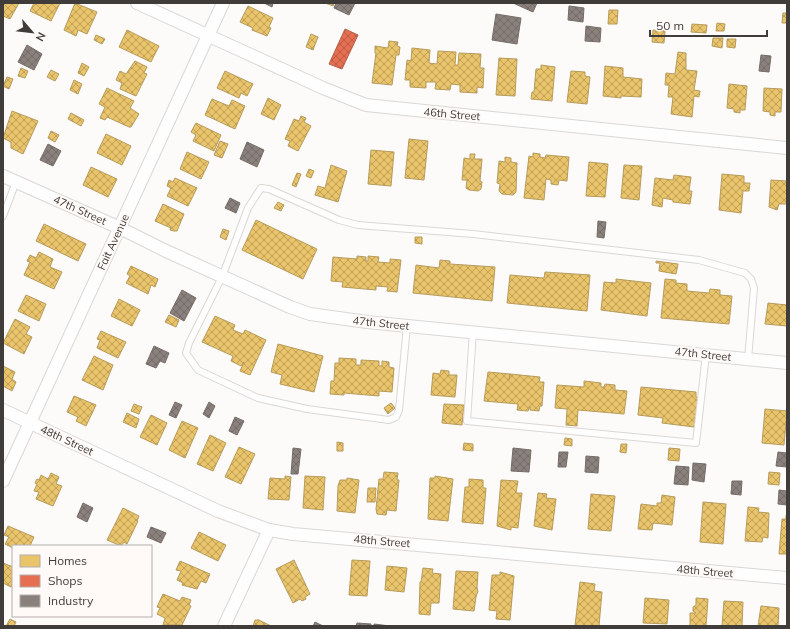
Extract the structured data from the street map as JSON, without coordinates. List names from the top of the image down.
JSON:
{
  "streets": {
    "street": [
      "46th Street",
      "47th Street",
      "Fait Avenue",
      "48th Street"
    ]
  },
  "crossings": [
    ["46th Street", "Fait Avenue"],
    ["47th Street", "Fait Avenue"],
    ["Fait Avenue", "48th Street"]
  ],
  "legend": ["Homes", "Shops", "Industry"],
  "scale_bar": "50 m",
  "north": "bottom right"
}
